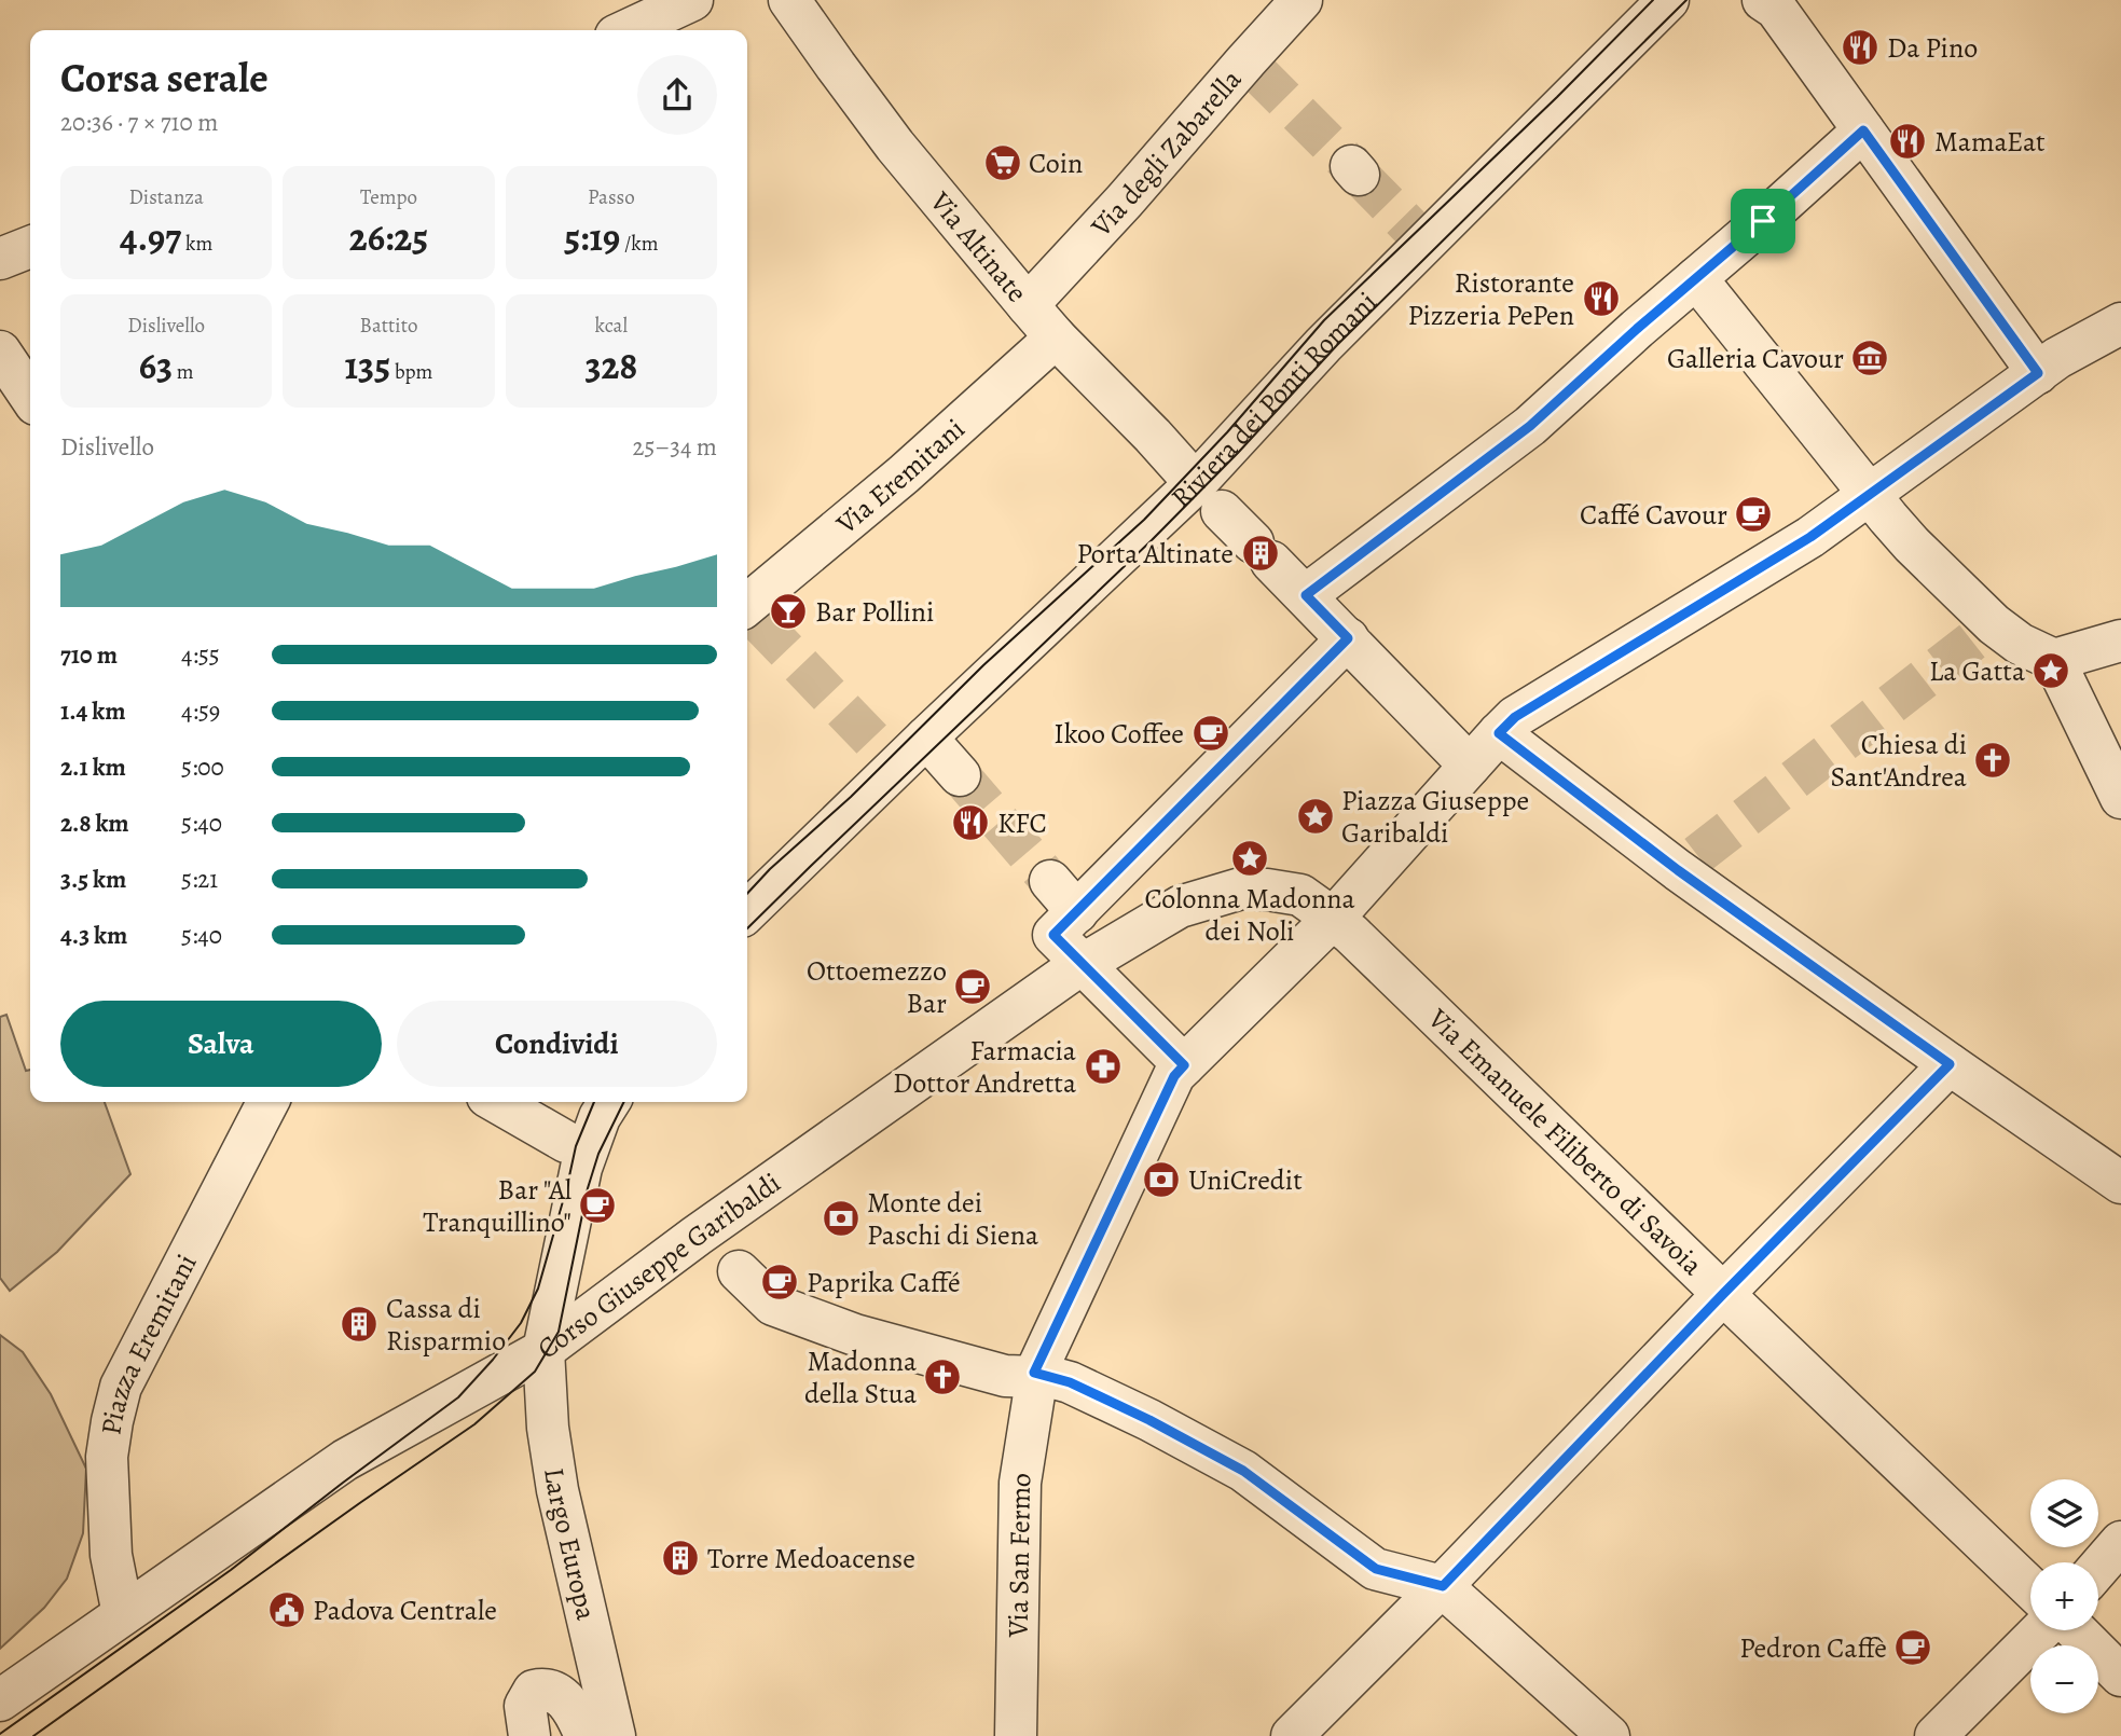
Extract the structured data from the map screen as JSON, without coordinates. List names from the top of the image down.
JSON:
{
  "streets": {
    "street": [
      "Via degli Zabarella",
      "Via Altinate",
      "Riviera dei Ponti Romani",
      "Via Eremitani",
      "Via Emanuele Filiberto di Savoia",
      "Corso Giuseppe Garibaldi",
      "Piazza Eremitani",
      "Largo Europa",
      "Via San Fermo"
    ]
  },
  "crossings": [
    ["Via degli Zabarella", "Via Altinate"],
    ["Via Altinate", "Via Eremitani"],
    ["Corso Giuseppe Garibaldi", "Piazza Eremitani"],
    ["Corso Giuseppe Garibaldi", "Largo Europa"]
  ],
  "places": {
    "restaurant": [
      "Da Pino",
      "MamaEat",
      "Ristorante Pizzeria PePen",
      "KFC"
    ],
    "supermarket": ["Coin"],
    "museum": ["Galleria Cavour"],
    "cafe": [
      "Caffé Cavour",
      "Ikoo Coffee",
      "Ottoemezzo Bar",
      "Bar \"Al Tranquillino\"",
      "Paprika Caffé",
      "Pedron Caffè"
    ],
    "building": ["Porta Altinate", "Cassa di Risparmio", "Torre Medoacense"],
    "bar": ["Bar Pollini"],
    "place": ["La Gatta", "Piazza Giuseppe Garibaldi", "Colonna Madonna dei Noli"],
    "church": ["Chiesa di Sant'Andrea", "Madonna della Stua"],
    "pharmacy": ["Farmacia Dottor Andretta"],
    "bank": ["UniCredit", "Monte dei Paschi di Siena"],
    "public building": ["Padova Centrale"]
  },
  "page": {
    "heading": ["Corsa serale", "20:36 · 7 × 710 m"],
    "stats": [
      ["Distanza", "4.97 km"],
      ["Tempo", "26:25"],
      ["Passo", "5:19 /km"],
      ["Dislivello", "63 m"],
      ["Battito", "135 bpm"],
      ["kcal", "328"]
    ],
    "chart": ["Dislivello", "25–34 m"],
    "list": [
      {
        "name": "710 m",
        "note": "4:55"
      },
      {
        "name": "1.4 km",
        "note": "4:59"
      },
      {
        "name": "2.1 km",
        "note": "5:00"
      },
      {
        "name": "2.8 km",
        "note": "5:40"
      },
      {
        "name": "3.5 km",
        "note": "5:21"
      },
      {
        "name": "4.3 km",
        "note": "5:40"
      }
    ],
    "buttons": ["Salva", "Condividi"],
    "map_buttons": ["+", "−"]
  }
}
